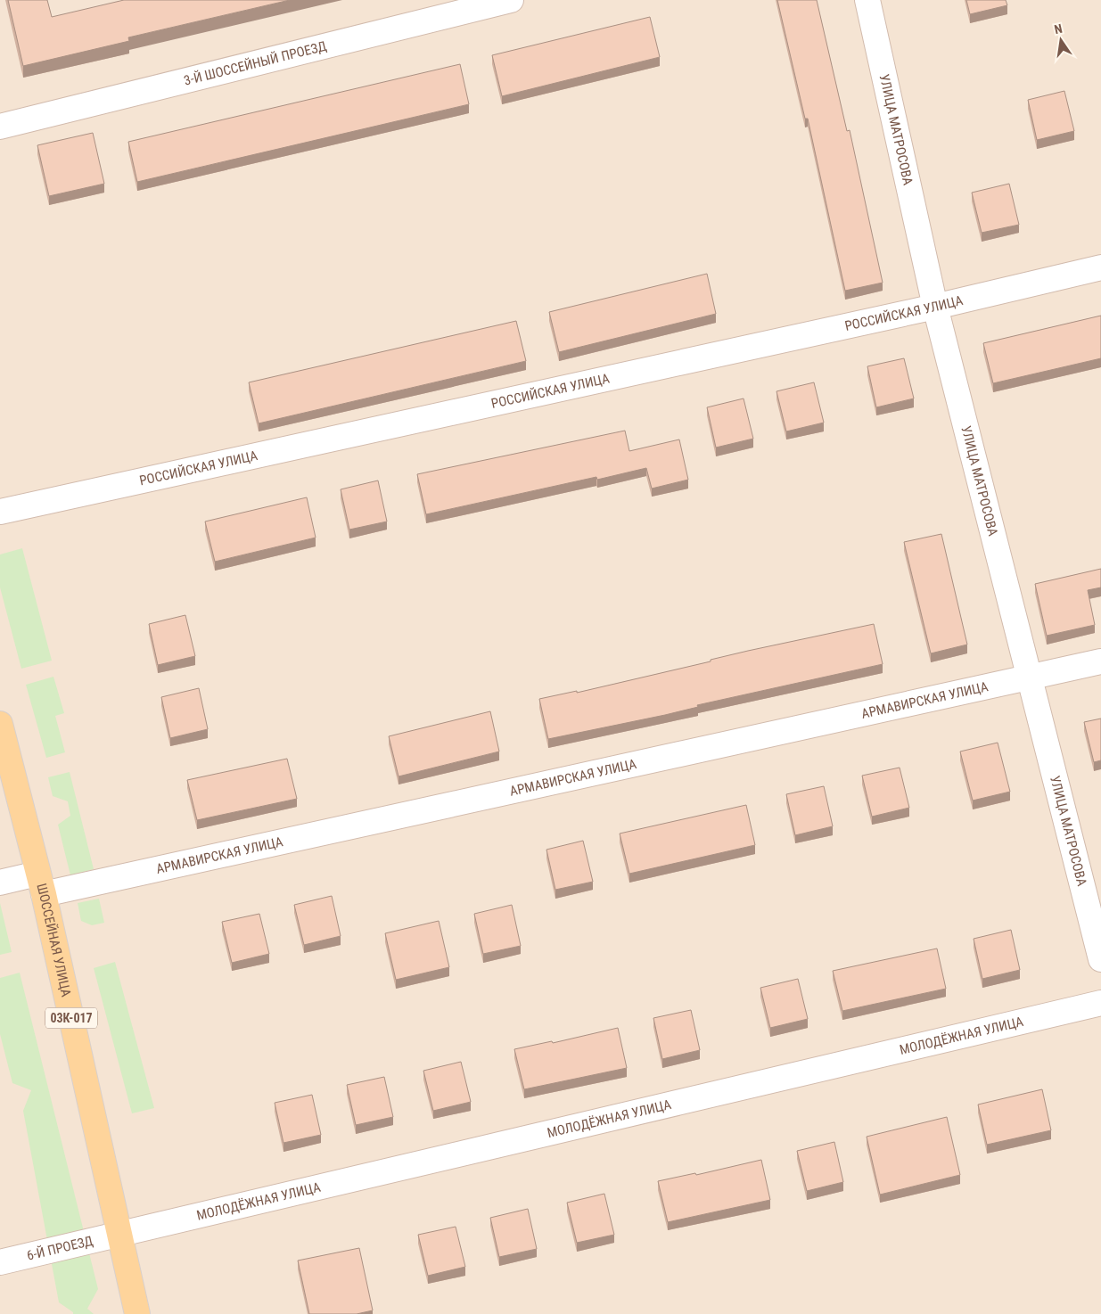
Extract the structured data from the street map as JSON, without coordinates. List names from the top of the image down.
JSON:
{
  "streets": {
    "main road": ["ШОССЕЙНАЯ УЛИЦА", "03К-017"],
    "street": [
      "3-Й ШОССЕЙНЫЙ ПРОЕЗД",
      "УЛИЦА МАТРОСОВА",
      "РОССИЙСКАЯ УЛИЦА",
      "АРМАВИРСКАЯ УЛИЦА",
      "МОЛОДЁЖНАЯ УЛИЦА",
      "6-Й ПРОЕЗД"
    ]
  },
  "crossings": [
    ["УЛИЦА МАТРОСОВА", "РОССИЙСКАЯ УЛИЦА"],
    ["УЛИЦА МАТРОСОВА", "АРМАВИРСКАЯ УЛИЦА"],
    ["АРМАВИРСКАЯ УЛИЦА", "ШОССЕЙНАЯ УЛИЦА"],
    ["ШОССЕЙНАЯ УЛИЦА", "МОЛОДЁЖНАЯ УЛИЦА"],
    ["ШОССЕЙНАЯ УЛИЦА", "6-Й ПРОЕЗД"],
    ["МОЛОДЁЖНАЯ УЛИЦА", "6-Й ПРОЕЗД"]
  ],
  "north": "top"
}
